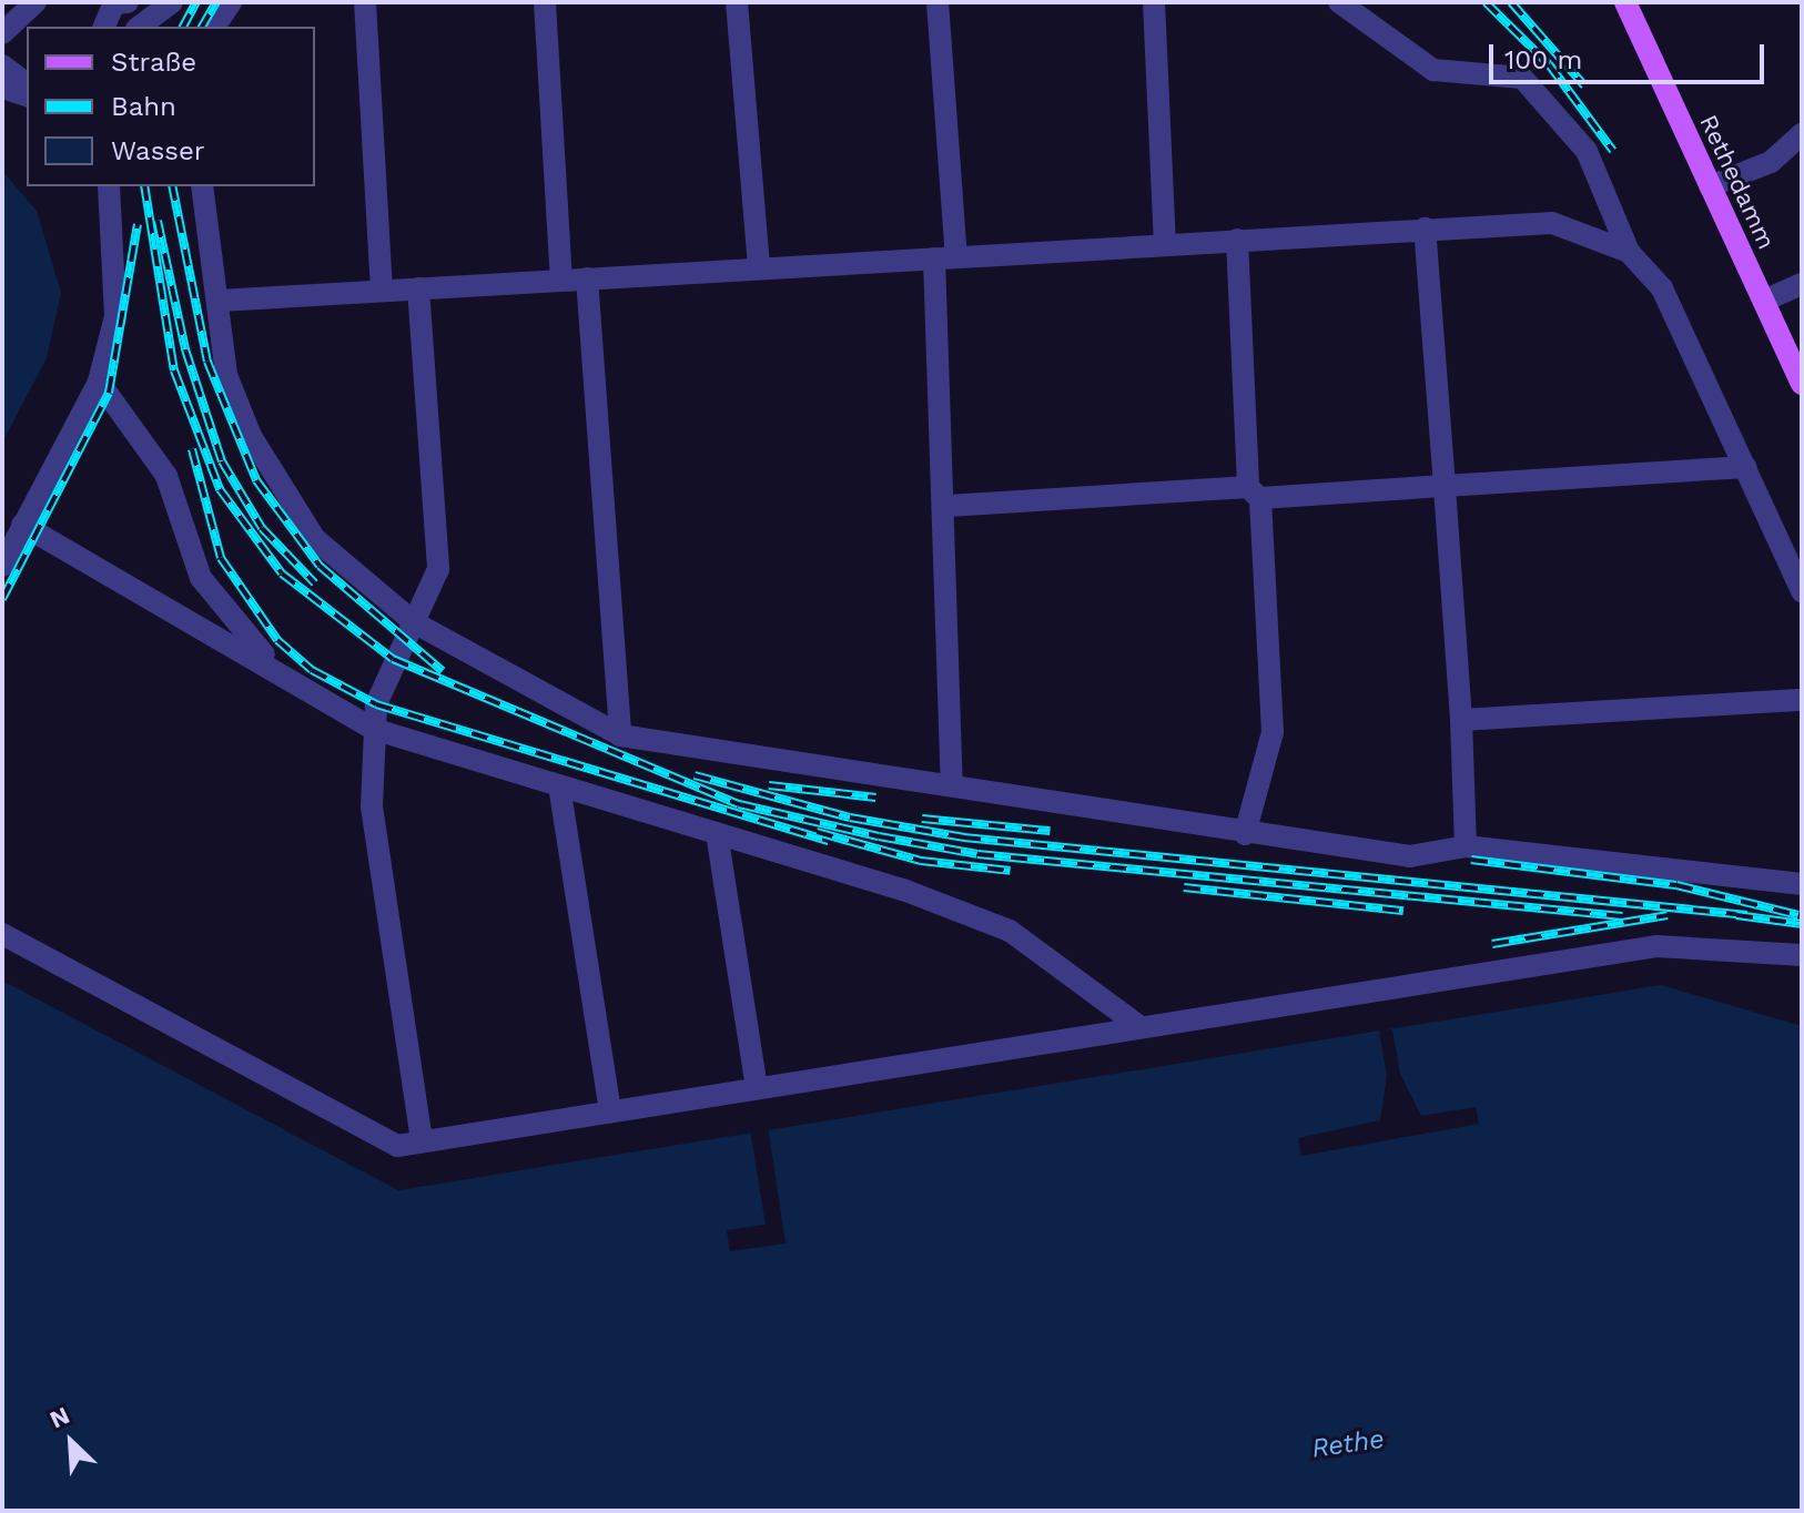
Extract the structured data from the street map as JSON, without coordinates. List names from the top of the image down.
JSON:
{
  "streets": {
    "main road": ["Rethedamm"]
  },
  "water": ["Rethe"],
  "legend": ["Straße", "Bahn", "Wasser"],
  "scale_bar": "100 m",
  "north": "top left"
}
